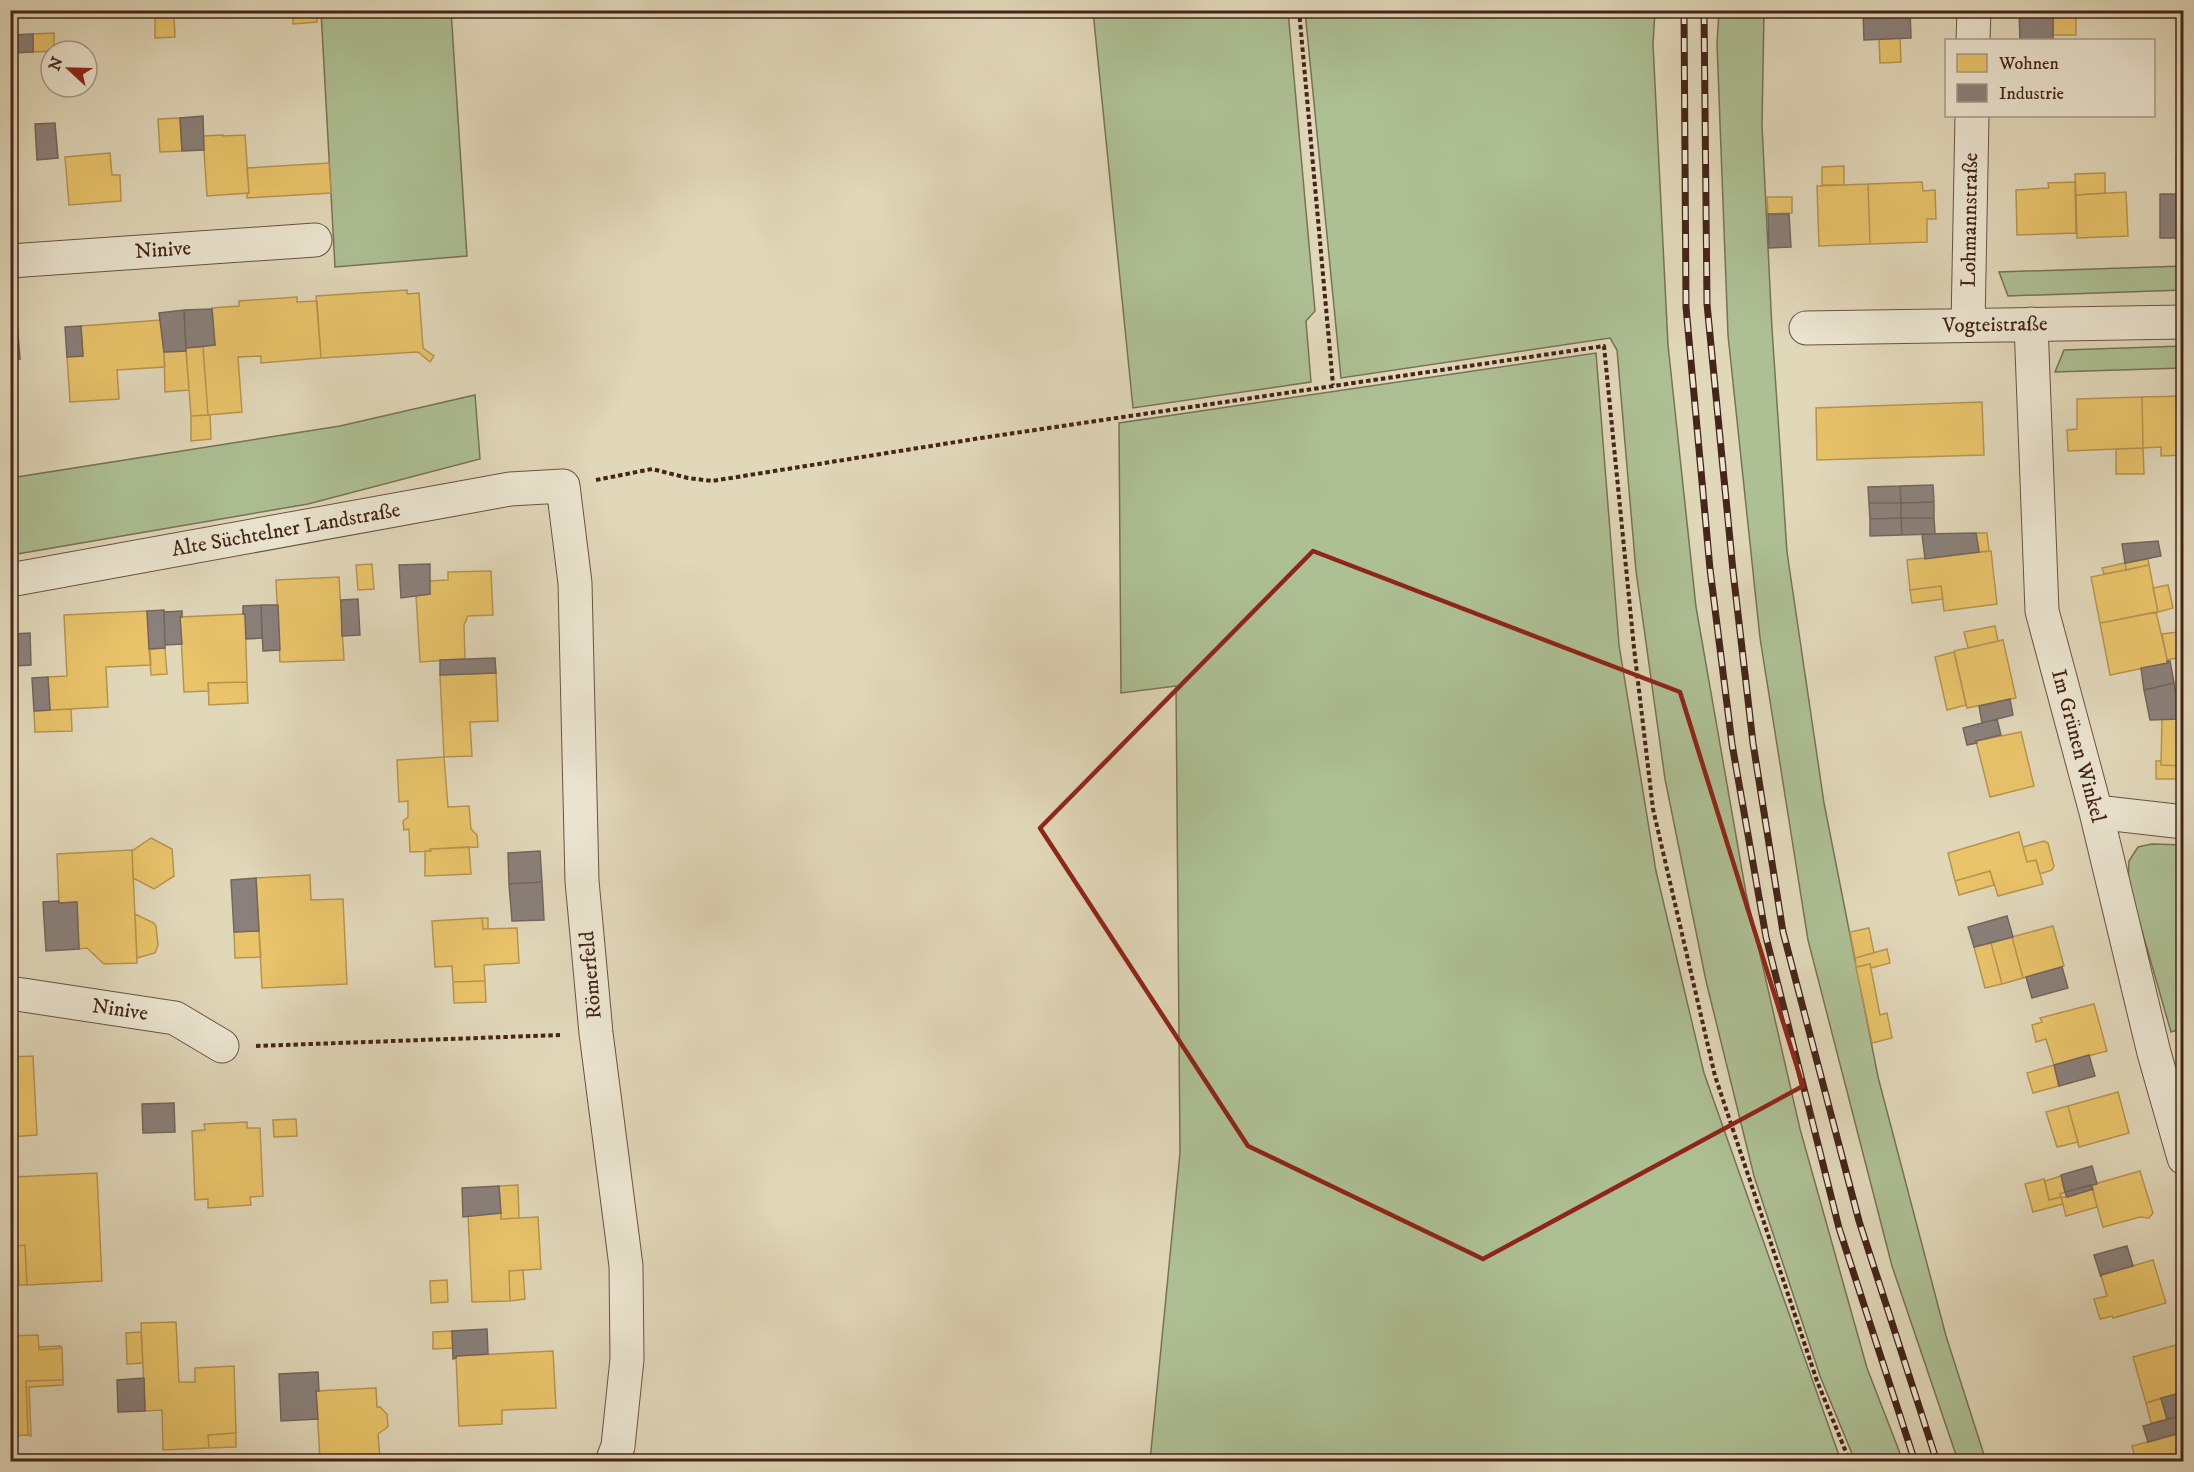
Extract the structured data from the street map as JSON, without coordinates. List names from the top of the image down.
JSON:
{
  "streets": {
    "street": [
      "Lohmannstraße",
      "Ninive",
      "Vogteistraße",
      "Alte Süchtelner Landstraße",
      "Im Grünen Winkel",
      "Römerfeld"
    ]
  },
  "crossings": [
    ["Lohmannstraße", "Vogteistraße"],
    ["Vogteistraße", "Im Grünen Winkel"],
    ["Alte Süchtelner Landstraße", "Römerfeld"]
  ],
  "legend": ["Wohnen", "Industrie"],
  "north": "left"
}
